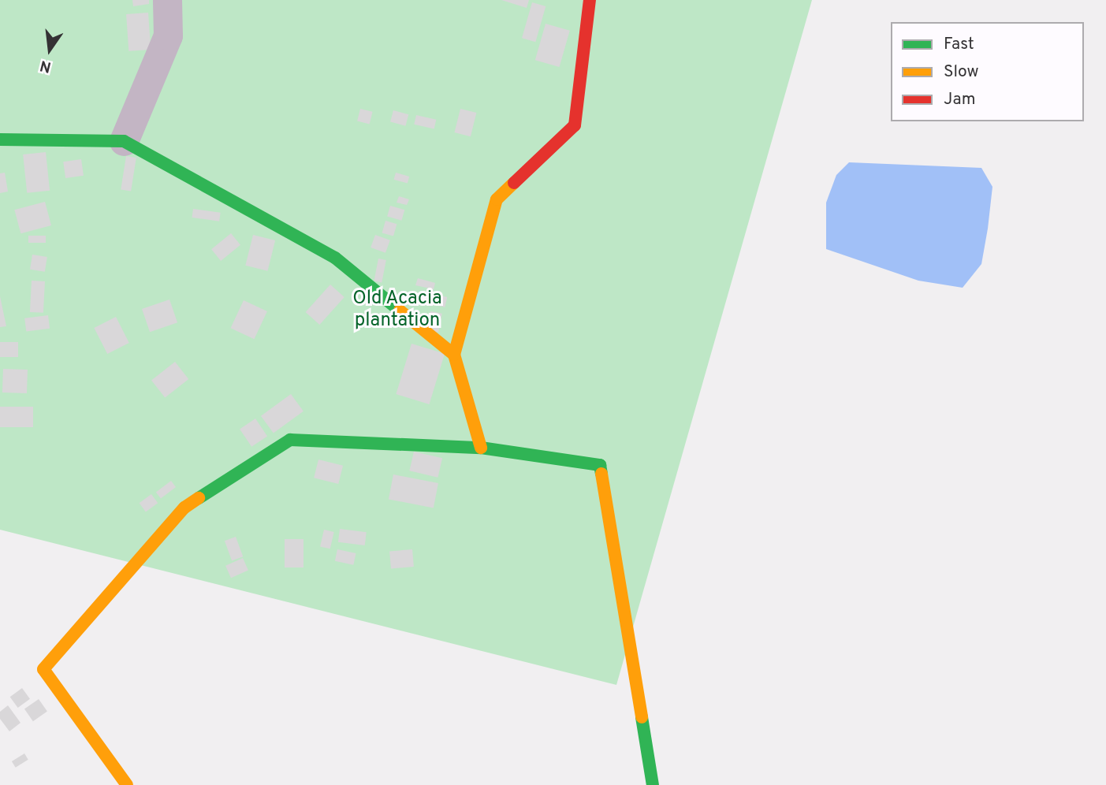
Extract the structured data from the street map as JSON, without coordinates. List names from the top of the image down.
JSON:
{
  "parks": ["Old Acacia plantation"],
  "legend": ["Fast", "Slow", "Jam"],
  "north": "bottom"
}
